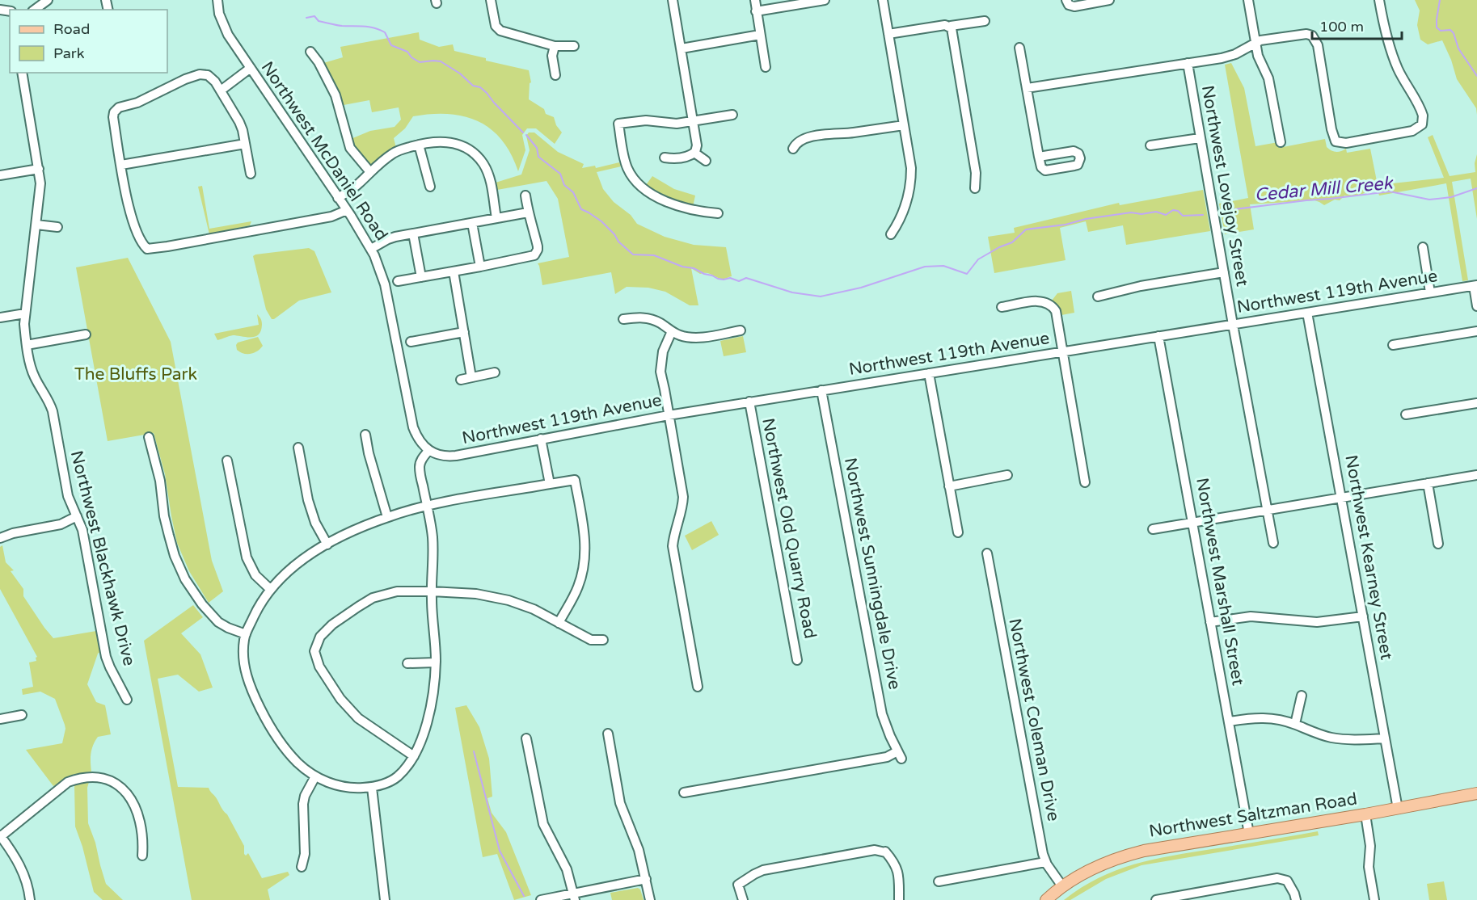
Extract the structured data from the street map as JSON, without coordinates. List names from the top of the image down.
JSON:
{
  "streets": {
    "main road": ["Northwest Saltzman Road"],
    "street": [
      "Northwest McDaniel Road",
      "Northwest Lovejoy Street",
      "Northwest 119th Avenue",
      "Northwest Old Quarry Road",
      "Northwest Kearney Street",
      "Northwest Blackhawk Drive",
      "Northwest Sunningdale Drive",
      "Northwest Marshall Street",
      "Northwest Coleman Drive"
    ]
  },
  "crossings": [
    ["Northwest McDaniel Road", "Northwest 119th Avenue"],
    ["Northwest Lovejoy Street", "Northwest 119th Avenue"],
    ["Northwest 119th Avenue", "Northwest Old Quarry Road"],
    ["Northwest 119th Avenue", "Northwest Kearney Street"],
    ["Northwest 119th Avenue", "Northwest Sunningdale Drive"],
    ["Northwest 119th Avenue", "Northwest Marshall Street"],
    ["Northwest Kearney Street", "Northwest Saltzman Road"],
    ["Northwest Marshall Street", "Northwest Saltzman Road"],
    ["Northwest Coleman Drive", "Northwest Saltzman Road"]
  ],
  "water": ["Cedar Mill Creek"],
  "parks": ["The Bluffs Park"],
  "legend": ["Road", "Park"],
  "scale_bar": "100 m"
}
